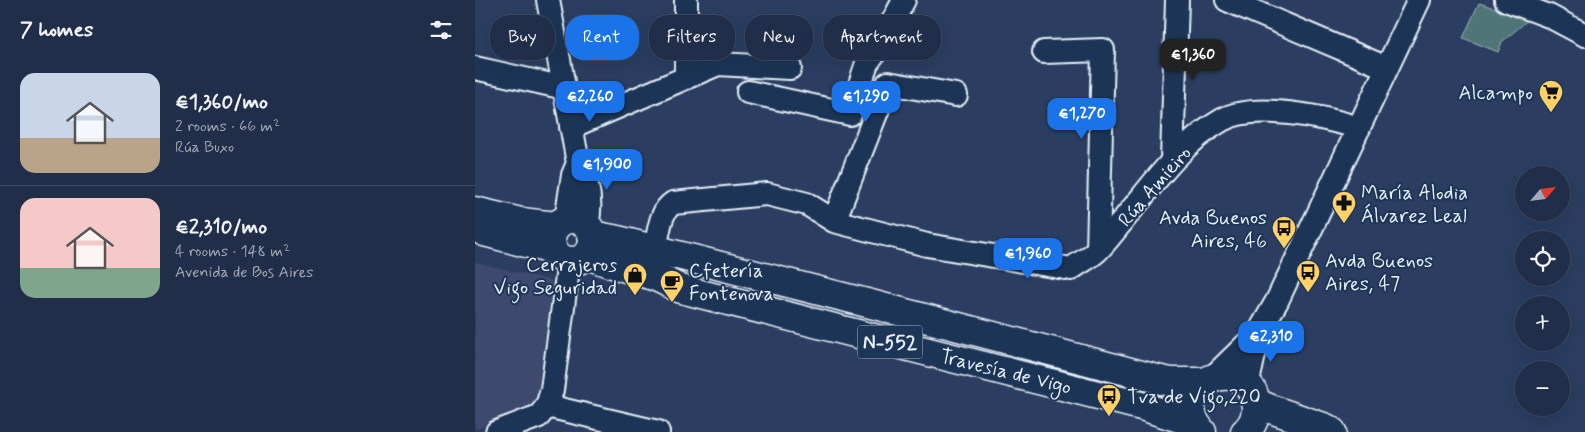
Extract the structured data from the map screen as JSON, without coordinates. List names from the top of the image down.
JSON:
{
  "streets": {
    "main road": ["N-552", "Travesía de Vigo"],
    "street": ["Rúa Amieiro"]
  },
  "crossings": [
    ["Rúa Amieiro", "Travesía de Vigo"],
    ["N-552", "Travesía de Vigo"]
  ],
  "places": {
    "supermarket": ["Alcampo"],
    "pharmacy": ["María Alodia Álvarez Leal"],
    "bus stop": ["Avda Buenos Aires, 46", "Avda Buenos Aires, 47", "Tva de Vigo,220"],
    "shop": ["Cerrajeros Vigo Seguridad"],
    "cafe": ["Cfetería Fontenova"]
  },
  "north": "top right",
  "page": {
    "heading": "7 homes",
    "chip": [
      "Buy",
      "Rent",
      "Filters",
      "New",
      "Apartment"
    ],
    "price": [
      "€1,360",
      "€2,260",
      "€1,290",
      "€1,270",
      "€1,900",
      "€1,960",
      "€2,310"
    ],
    "list": [
      {
        "name": "€1,360/mo",
        "note": "2 rooms · 66 m² · Rúa Buxo"
      },
      {
        "name": "€2,310/mo",
        "note": "4 rooms · 148 m² · Avenida de Bos Aires"
      }
    ],
    "map_buttons": ["+", "−"]
  }
}
